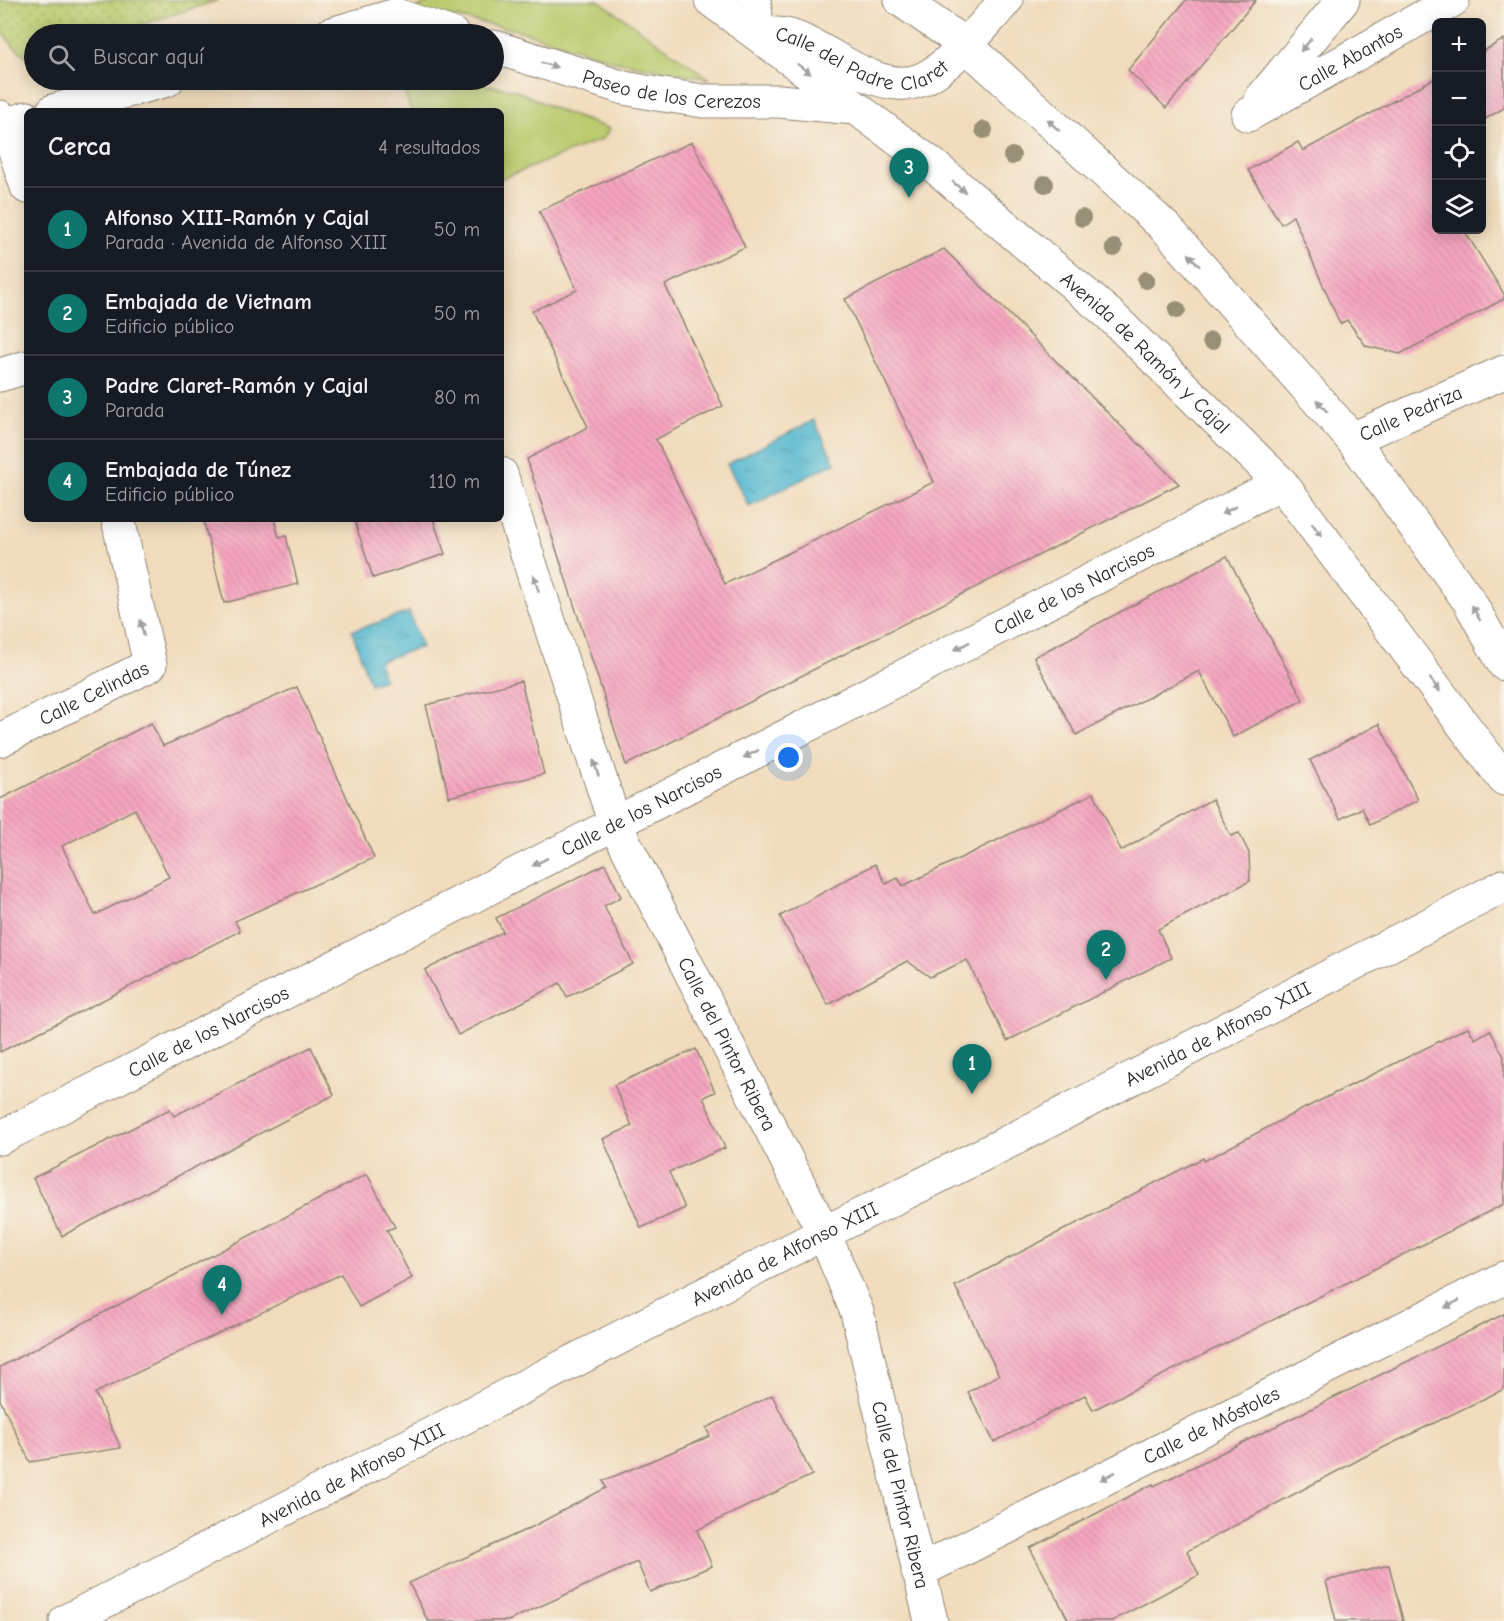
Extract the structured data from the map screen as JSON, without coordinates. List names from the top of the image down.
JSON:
{
  "streets": {
    "street": [
      "Calle del Padre Claret",
      "Calle Abantos",
      "Paseo de los Cerezos",
      "Avenida de Ramón y Cajal",
      "Calle Pedriza",
      "Calle de los Narcisos",
      "Calle Celindas",
      "Avenida de Alfonso XIII",
      "Calle del Pintor Ribera",
      "Calle de Móstoles"
    ]
  },
  "crossings": [
    ["Calle del Padre Claret", "Avenida de Ramón y Cajal"],
    ["Paseo de los Cerezos", "Avenida de Ramón y Cajal"],
    ["Avenida de Ramón y Cajal", "Calle de los Narcisos"],
    ["Calle de los Narcisos", "Calle del Pintor Ribera"],
    ["Avenida de Alfonso XIII", "Calle del Pintor Ribera"],
    ["Calle del Pintor Ribera", "Calle de Móstoles"]
  ],
  "one_way": ["Paseo de los Cerezos", "Calle de los Narcisos", "Calle de Móstoles"],
  "page": {
    "map_buttons": ["+", "−"],
    "search": "Buscar aquí",
    "heading": ["Cerca", "4 resultados"],
    "pins": [
      "3",
      "2",
      "1",
      "4"
    ],
    "list": [
      {
        "mark": "1",
        "name": "Alfonso XIII-Ramón y Cajal",
        "note": "Parada · Avenida de Alfonso XIII",
        "value": "50 m"
      },
      {
        "mark": "2",
        "name": "Embajada de Vietnam",
        "note": "Edificio público",
        "value": "50 m"
      },
      {
        "mark": "3",
        "name": "Padre Claret-Ramón y Cajal",
        "note": "Parada",
        "value": "80 m"
      },
      {
        "mark": "4",
        "name": "Embajada de Túnez",
        "note": "Edificio público",
        "value": "110 m"
      }
    ]
  }
}
